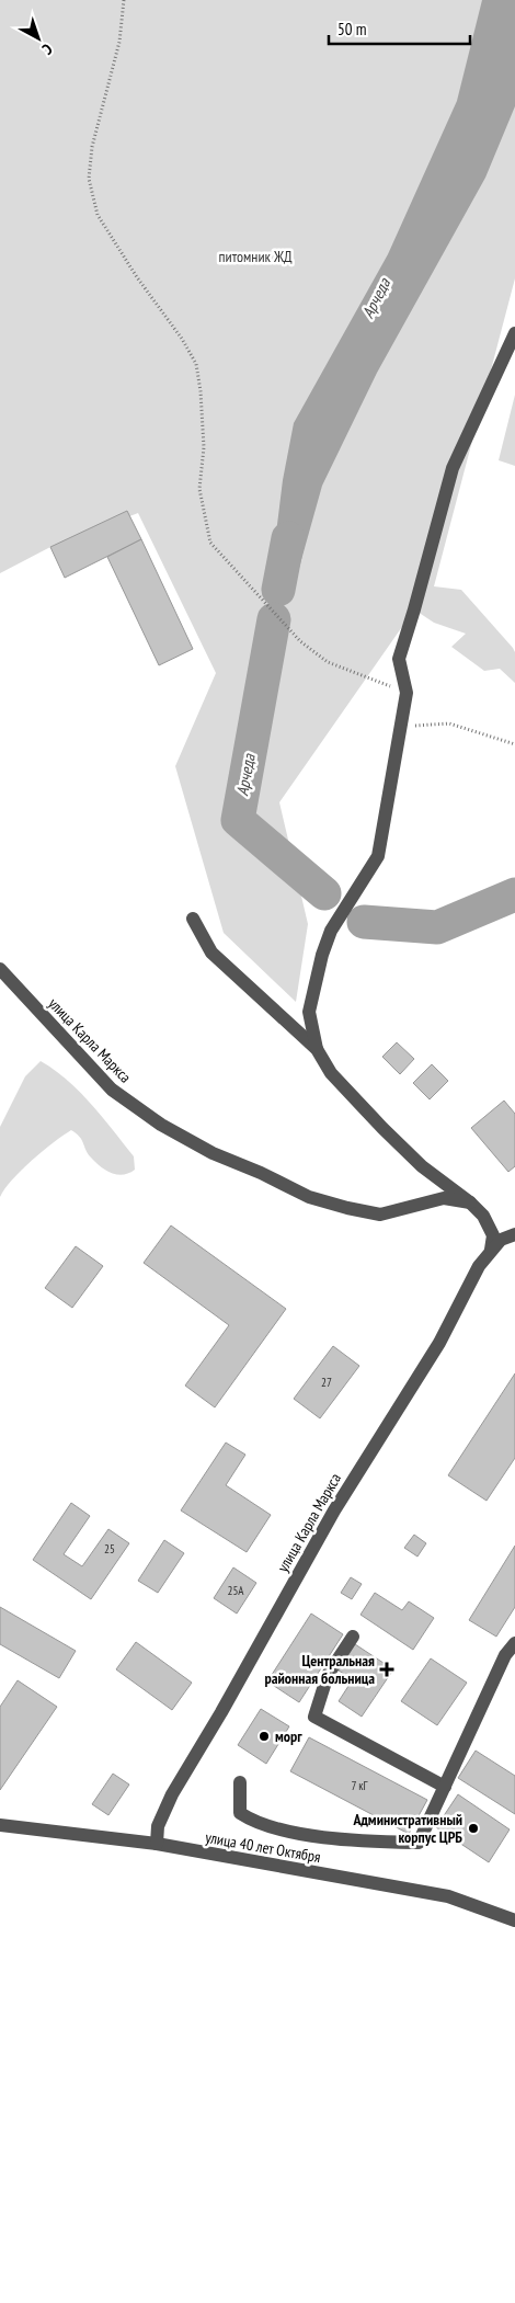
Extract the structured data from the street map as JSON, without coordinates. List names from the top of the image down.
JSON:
{
  "streets": {
    "street": ["улица Карла Маркса", "улица 40 лет Октября"]
  },
  "crossings": [
    ["улица Карла Маркса", "улица 40 лет Октября"]
  ],
  "water": ["Арчеда"],
  "parks": ["питомник ЖД"],
  "places": {
    "health": ["Центральная районная больница"],
    "other": ["морг", "Административный корпус ЦРБ"]
  },
  "house_numbers": [
    "27",
    "25",
    "25А",
    "7 кГ"
  ],
  "scale_bar": "50 m",
  "north": "bottom right"
}
